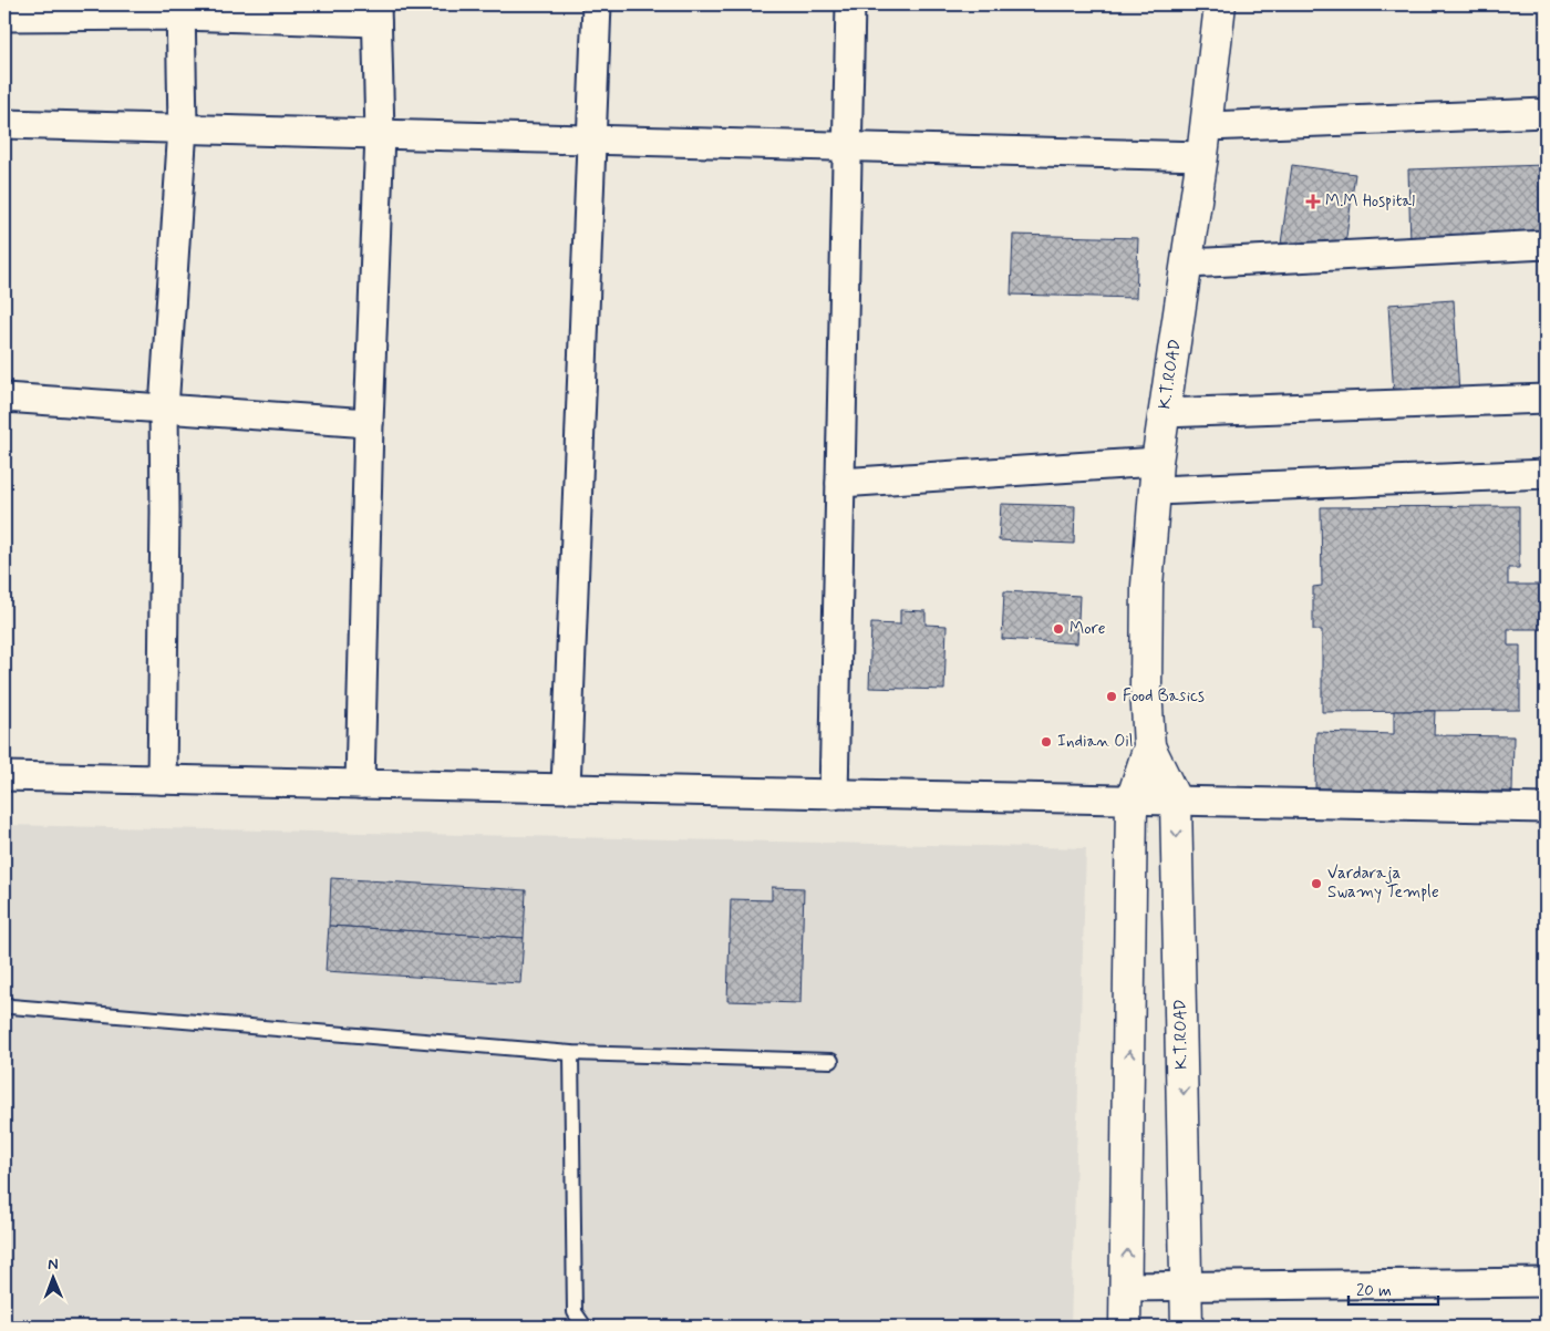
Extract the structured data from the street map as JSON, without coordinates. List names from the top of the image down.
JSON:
{
  "streets": {
    "main road": ["K.T.ROAD"]
  },
  "places": {
    "health": ["M.M Hospital"],
    "other": [
      "More",
      "Food Basics",
      "Indian Oil",
      "Vardaraja Swamy Temple"
    ]
  },
  "scale_bar": "20 m",
  "north": "top"
}
